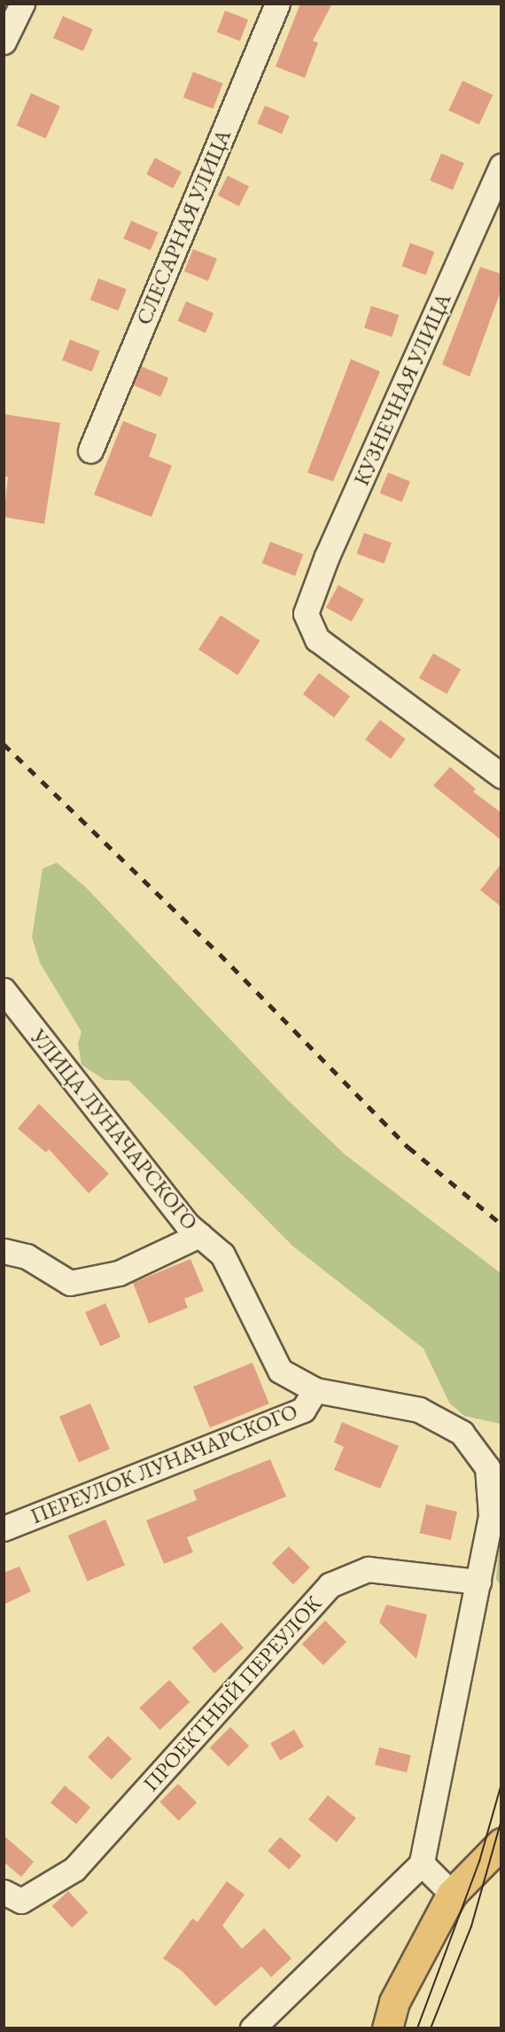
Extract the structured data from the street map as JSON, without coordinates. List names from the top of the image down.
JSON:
{
  "streets": {
    "street": [
      "СЛЕСАРНАЯ УЛИЦА",
      "КУЗНЕЧНАЯ УЛИЦА",
      "УЛИЦА ЛУНАЧАРСКОГО",
      "ПЕРЕУЛОК ЛУНАЧАРСКОГО",
      "ПРОЕКТНЫЙ ПЕРЕУЛОК"
    ]
  },
  "crossings": [
    ["УЛИЦА ЛУНАЧАРСКОГО", "ПЕРЕУЛОК ЛУНАЧАРСКОГО"],
    ["УЛИЦА ЛУНАЧАРСКОГО", "ПРОЕКТНЫЙ ПЕРЕУЛОК"]
  ]
}
